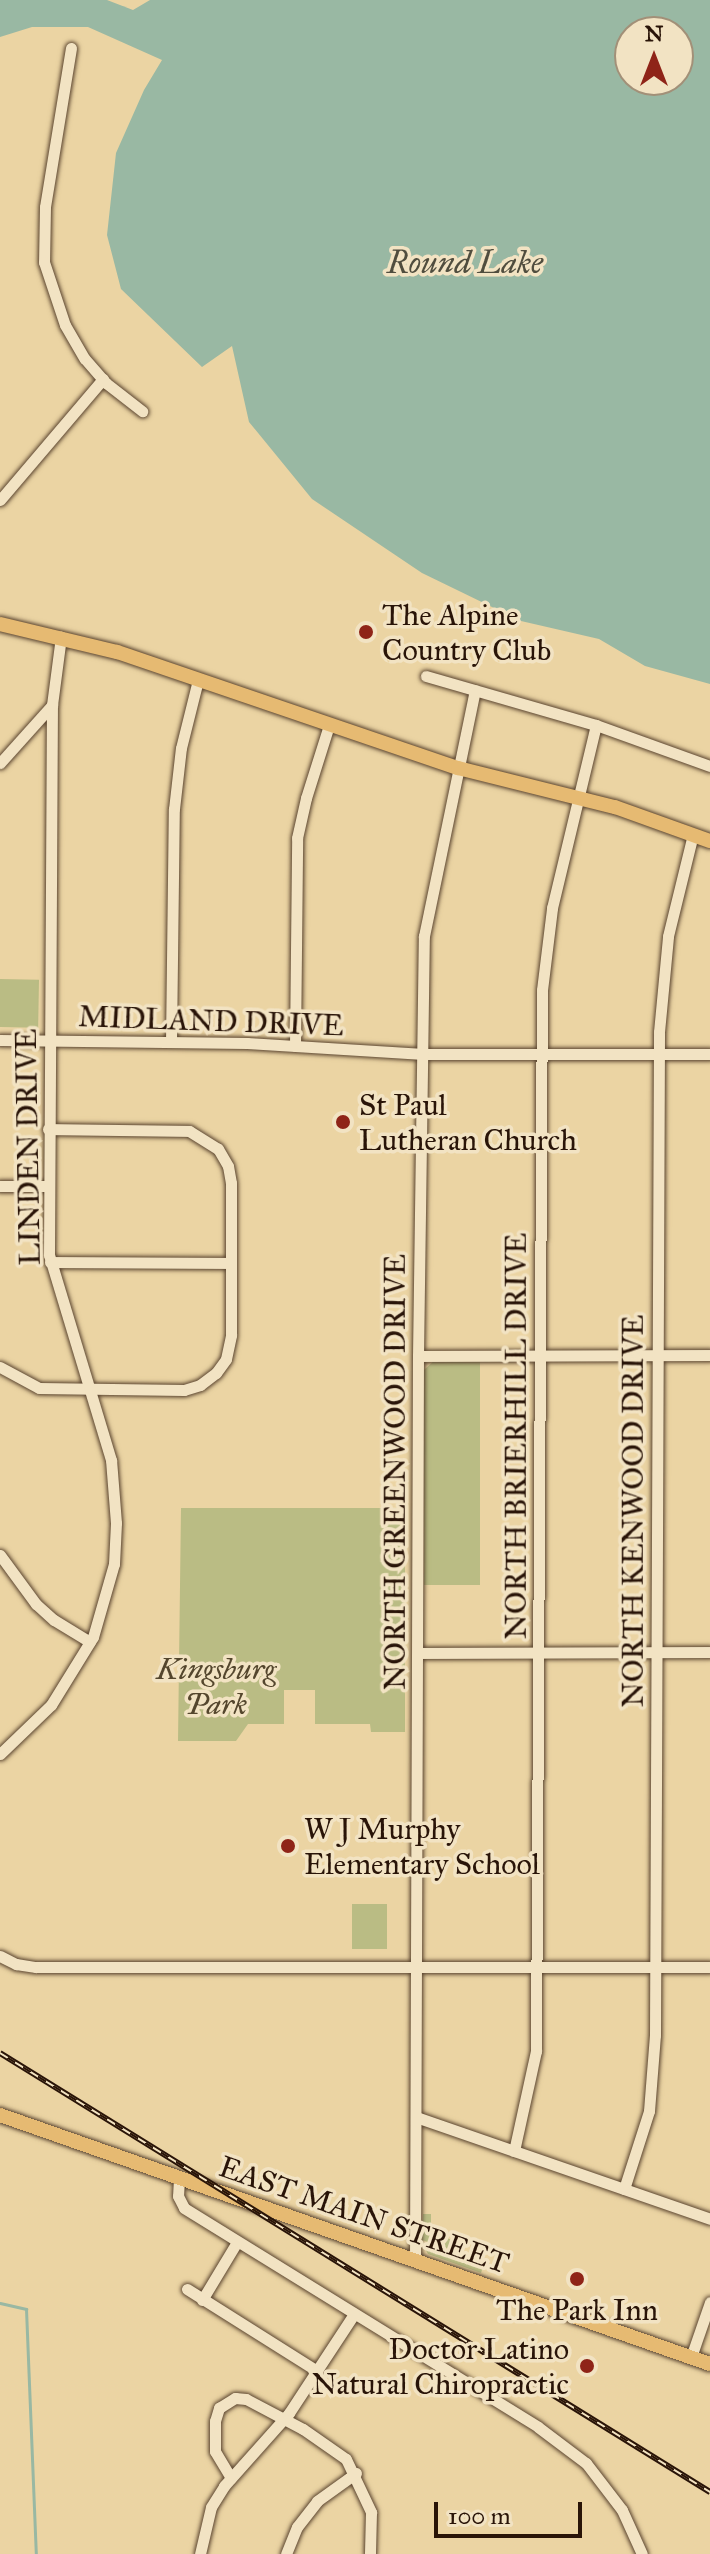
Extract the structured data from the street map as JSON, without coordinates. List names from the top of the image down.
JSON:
{
  "streets": {
    "main road": ["EAST MAIN STREET"],
    "street": [
      "MIDLAND DRIVE",
      "LINDEN DRIVE",
      "NORTH BRIERHILL DRIVE",
      "NORTH GREENWOOD DRIVE",
      "NORTH KENWOOD DRIVE"
    ]
  },
  "crossings": [
    ["MIDLAND DRIVE", "LINDEN DRIVE"],
    ["MIDLAND DRIVE", "NORTH BRIERHILL DRIVE"],
    ["MIDLAND DRIVE", "NORTH GREENWOOD DRIVE"],
    ["MIDLAND DRIVE", "NORTH KENWOOD DRIVE"],
    ["NORTH GREENWOOD DRIVE", "EAST MAIN STREET"]
  ],
  "water": ["Round Lake"],
  "parks": ["Kingsburg Park"],
  "places": [
    "The Alpine Country Club",
    "St Paul Lutheran Church",
    "W J Murphy Elementary School",
    "The Park Inn",
    "Doctor Latino Natural Chiropractic"
  ],
  "scale_bar": "100 m",
  "north": "top"
}
